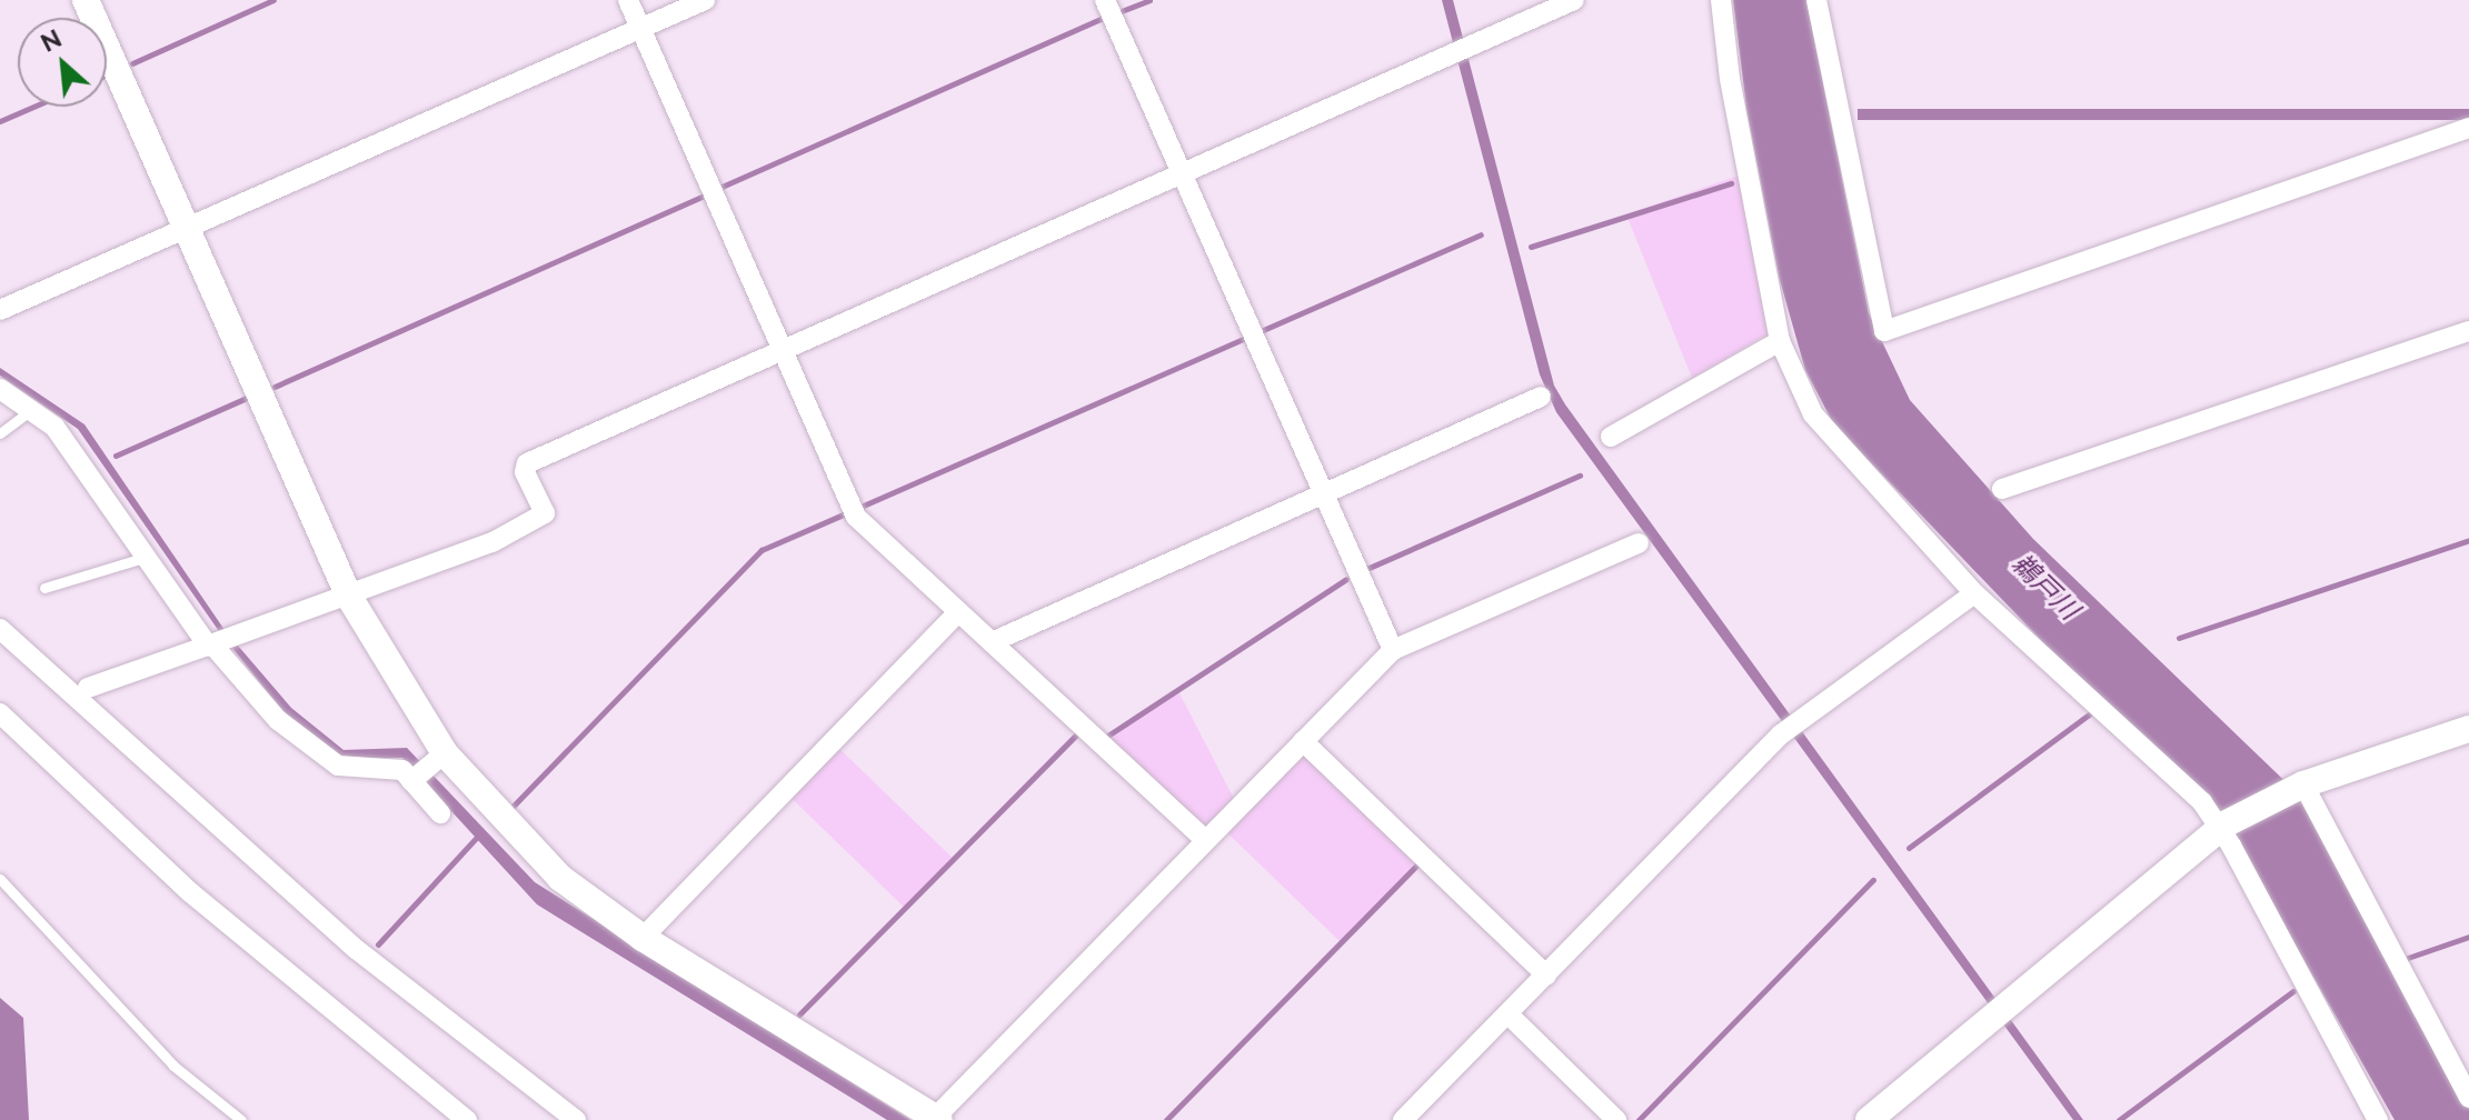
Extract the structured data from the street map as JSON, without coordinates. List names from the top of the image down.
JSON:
{
  "water": ["鵜戸川"],
  "north": "top left"
}
